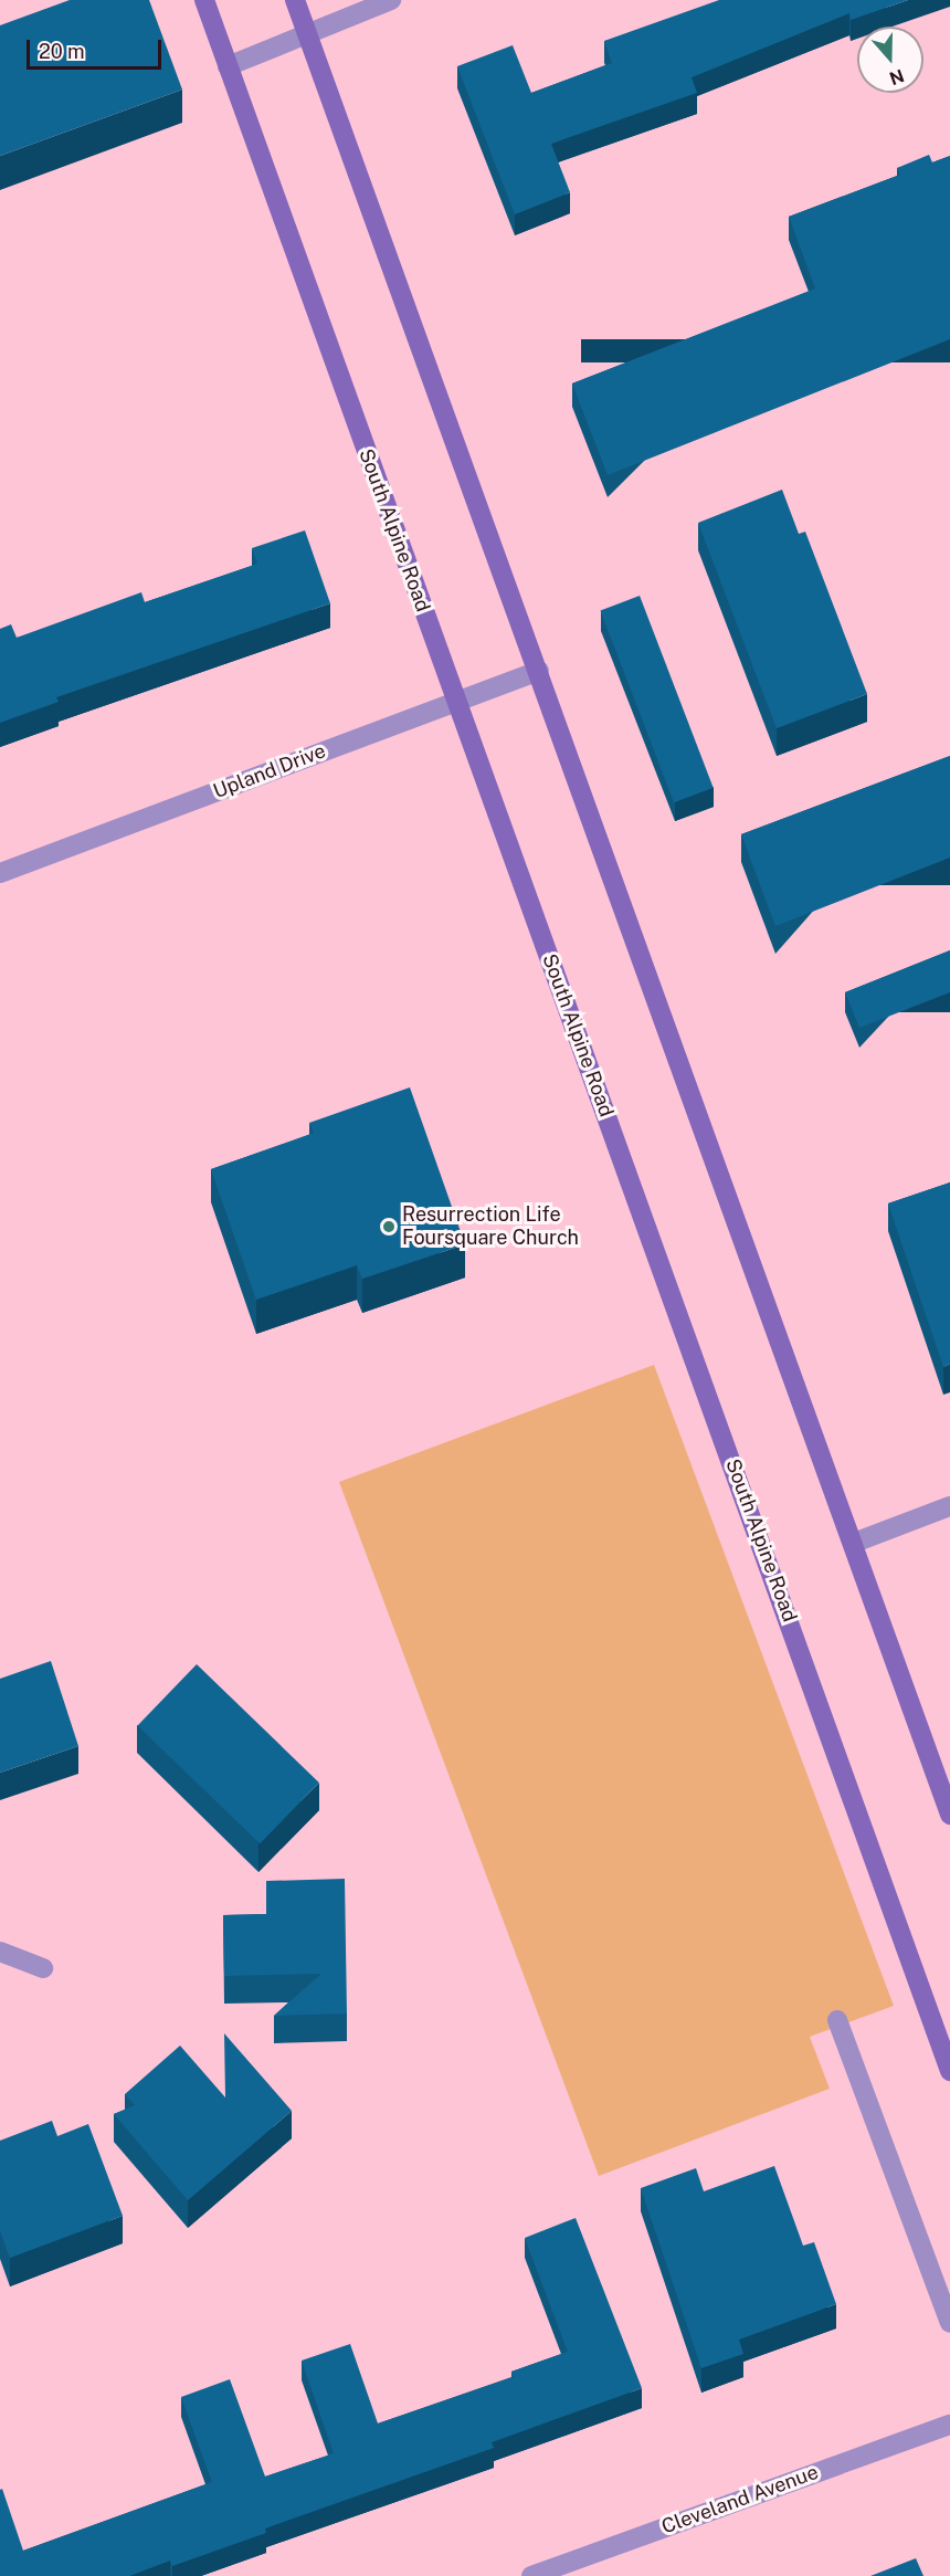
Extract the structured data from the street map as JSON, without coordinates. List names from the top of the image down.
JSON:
{
  "streets": {
    "main road": ["South Alpine Road"],
    "street": ["Upland Drive", "Cleveland Avenue"]
  },
  "crossings": [
    ["South Alpine Road", "Upland Drive"]
  ],
  "places": ["Resurrection Life Foursquare Church"],
  "scale_bar": "20 m",
  "north": "bottom"
}
